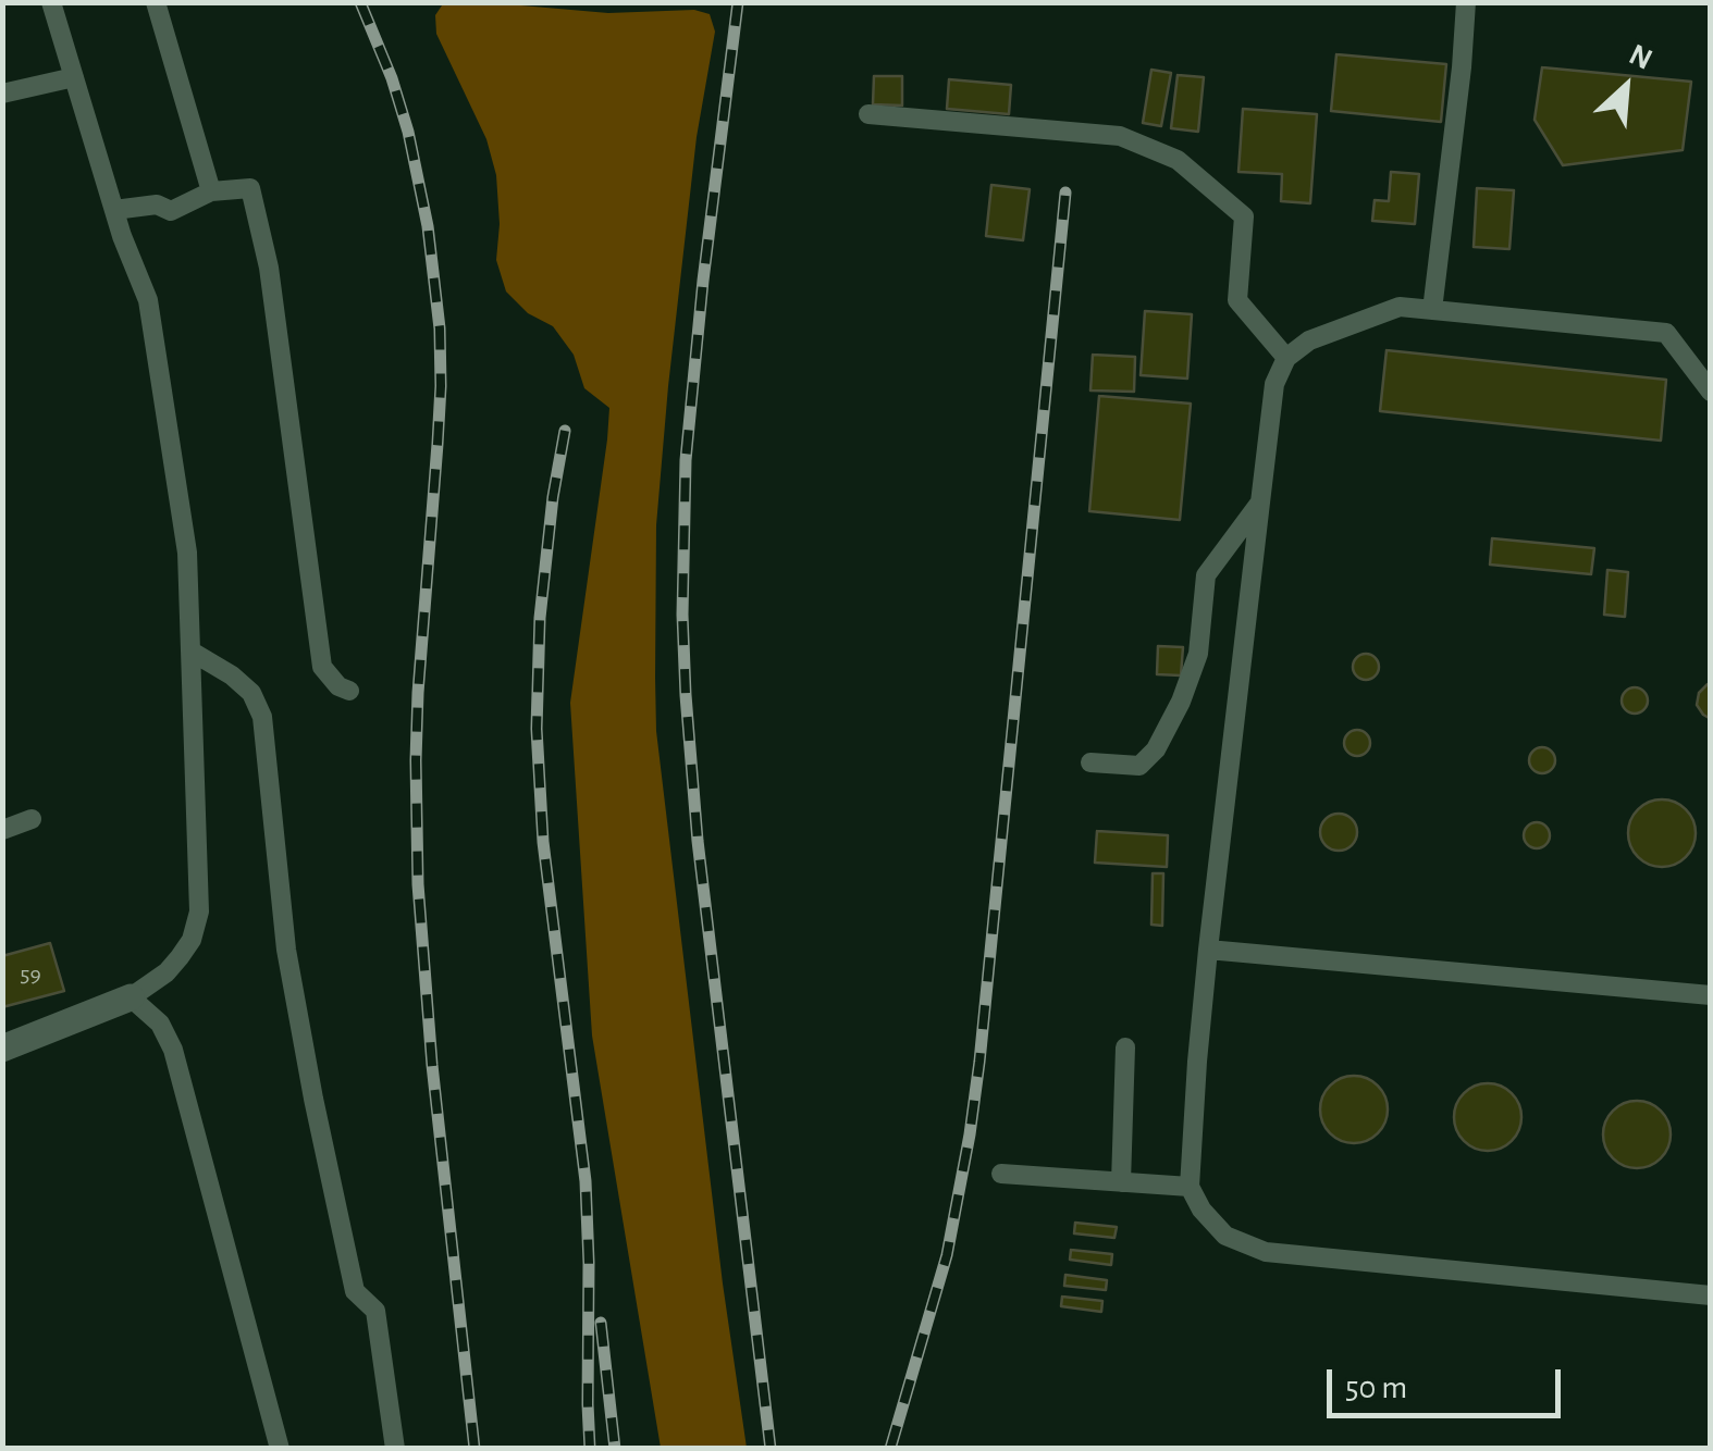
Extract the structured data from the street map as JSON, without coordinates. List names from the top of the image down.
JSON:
{
  "house_numbers": ["59"],
  "scale_bar": "50 m",
  "north": "top right"
}
